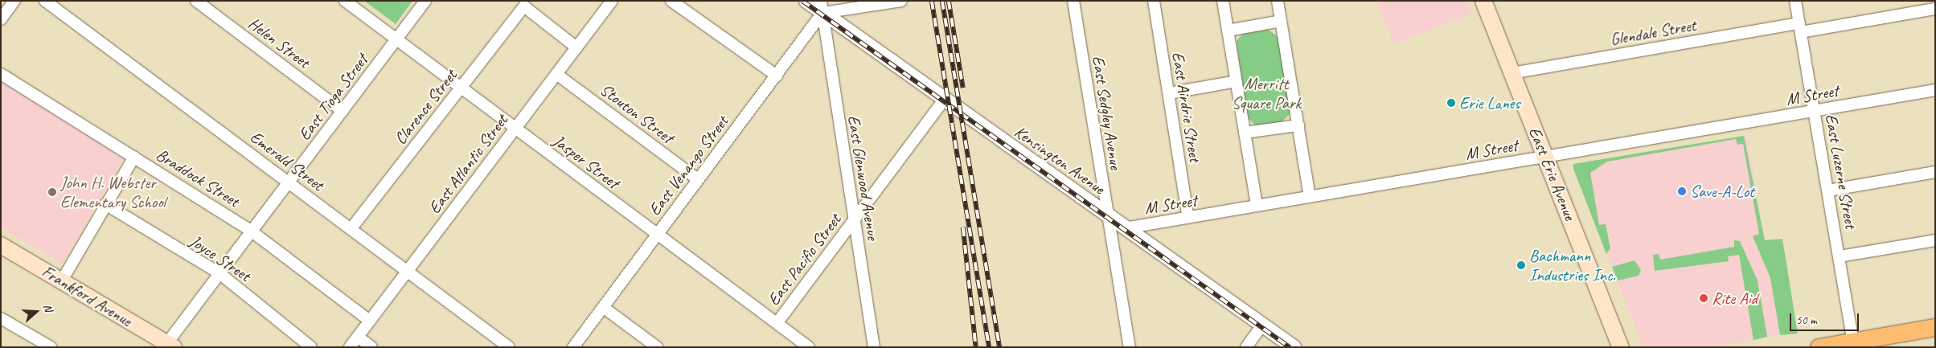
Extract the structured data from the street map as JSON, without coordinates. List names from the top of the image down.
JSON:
{
  "streets": {
    "main road": ["East Erie Avenue", "Frankford Avenue"],
    "street": [
      "Glendale Street",
      "Helen Street",
      "M Street",
      "East Tioga Street",
      "Clarence Street",
      "East Airdrie Street",
      "East Sedgley Avenue",
      "Stouton Street",
      "Kensington Avenue",
      "Emerald Street",
      "Jasper Street",
      "East Atlantic Street",
      "East Venango Street",
      "East Luzerne Street",
      "Braddock Street",
      "East Glenwood Avenue",
      "Joyce Street",
      "East Pacific Street"
    ]
  },
  "crossings": [
    ["Glendale Street", "East Luzerne Street"],
    ["Glendale Street", "East Erie Avenue"],
    ["Helen Street", "East Tioga Street"],
    ["M Street", "East Airdrie Street"],
    ["M Street", "Kensington Avenue"],
    ["M Street", "East Luzerne Street"],
    ["M Street", "East Erie Avenue"],
    ["East Tioga Street", "Emerald Street"],
    ["East Tioga Street", "Jasper Street"],
    ["East Tioga Street", "Braddock Street"],
    ["East Tioga Street", "Joyce Street"],
    ["East Tioga Street", "Frankford Avenue"],
    ["Clarence Street", "Emerald Street"],
    ["Clarence Street", "Jasper Street"],
    ["Clarence Street", "East Atlantic Street"],
    ["East Sedgley Avenue", "Kensington Avenue"],
    ["Stouton Street", "East Atlantic Street"],
    ["Stouton Street", "East Venango Street"],
    ["Kensington Avenue", "East Venango Street"],
    ["Kensington Avenue", "East Glenwood Avenue"],
    ["Kensington Avenue", "East Pacific Street"],
    ["Emerald Street", "East Atlantic Street"],
    ["Jasper Street", "East Atlantic Street"],
    ["Jasper Street", "East Venango Street"],
    ["Jasper Street", "East Pacific Street"],
    ["East Atlantic Street", "Braddock Street"],
    ["East Venango Street", "East Glenwood Avenue"],
    ["East Glenwood Avenue", "East Pacific Street"]
  ],
  "parks": ["Merritt Square Park"],
  "places": [
    "Erie Lanes",
    "Save-A-Lot",
    "John H. Webster Elementary School",
    "Bachmann Industries Inc.",
    "Rite Aid"
  ],
  "scale_bar": "50 m",
  "north": "right"
}
